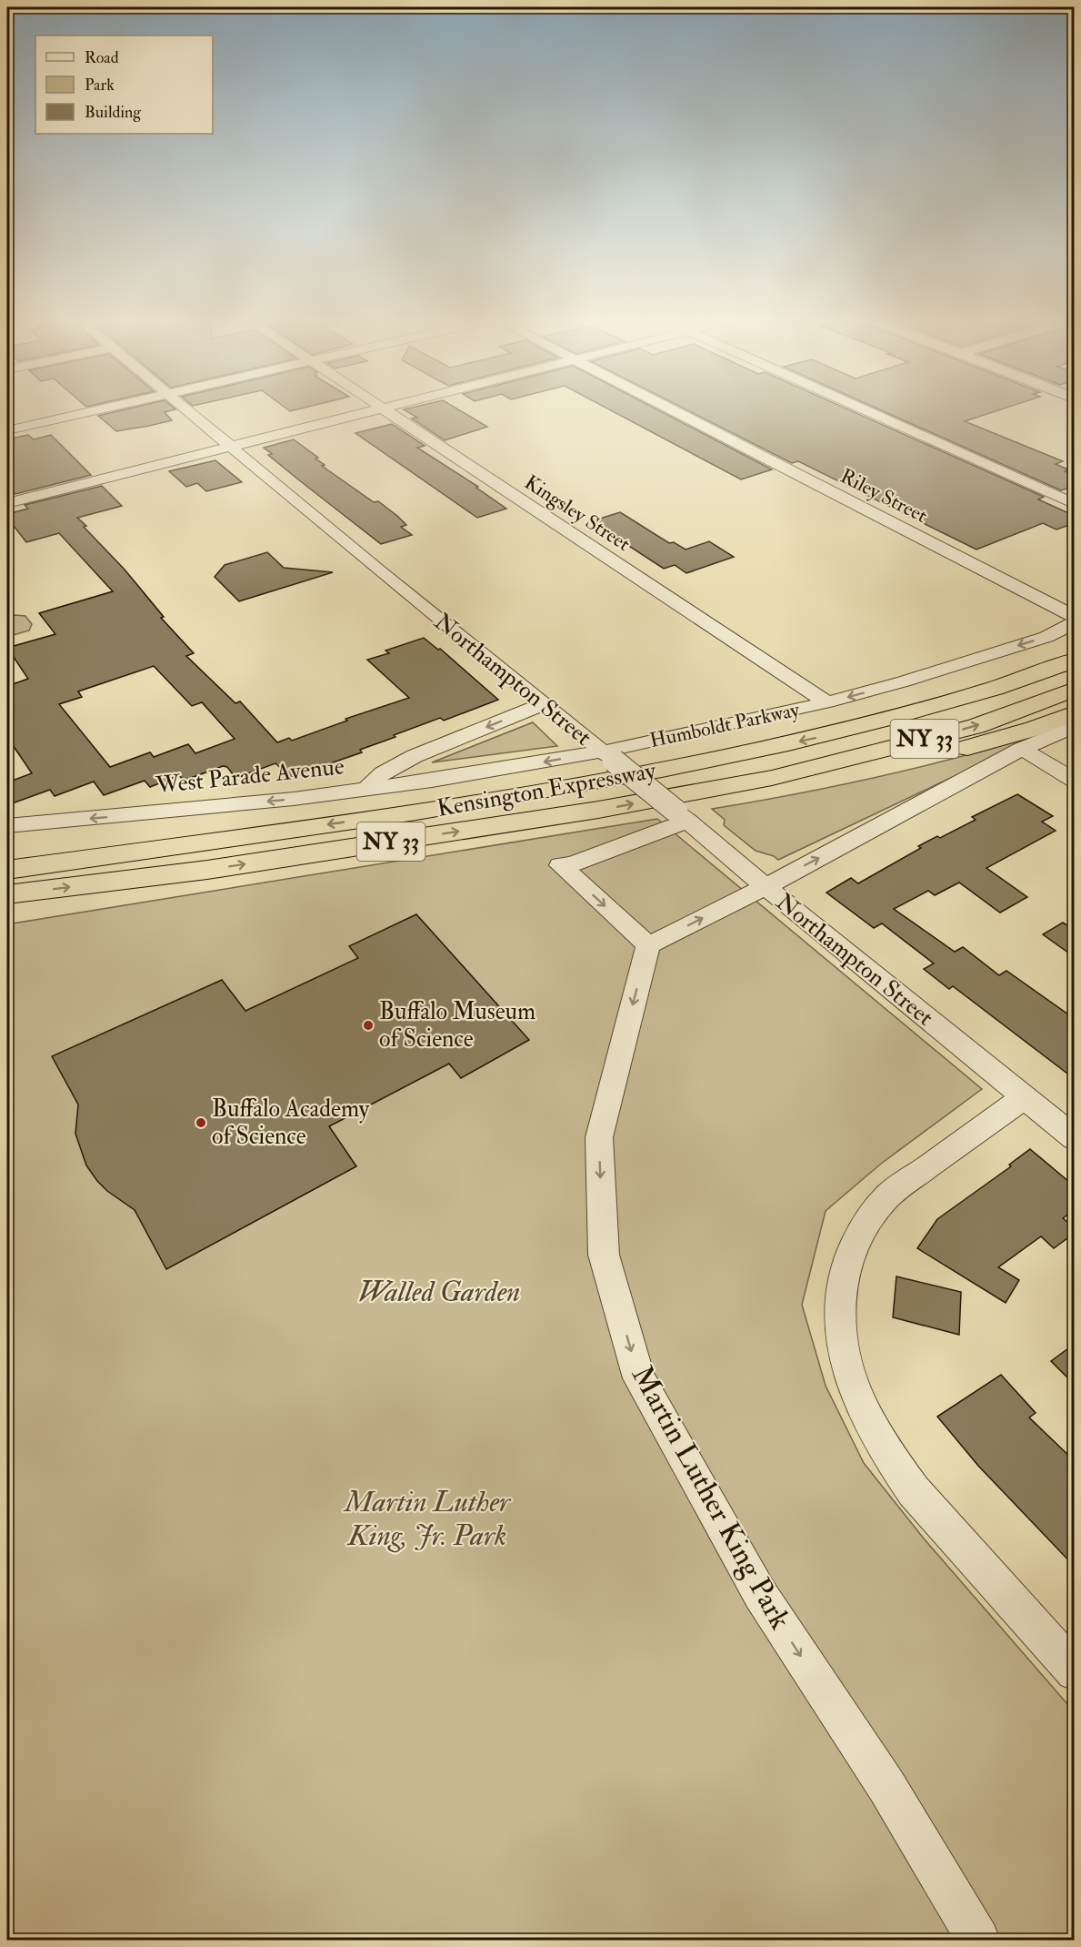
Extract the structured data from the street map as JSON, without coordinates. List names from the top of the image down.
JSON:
{
  "streets": {
    "highway": ["NY 33", "Kensington Expressway"],
    "street": [
      "Riley Street",
      "Kingsley Street",
      "Northampton Street",
      "Humboldt Parkway",
      "West Parade Avenue",
      "Martin Luther King Park"
    ]
  },
  "crossings": [
    ["Kingsley Street", "Humboldt Parkway"],
    ["Northampton Street", "Humboldt Parkway"],
    ["Northampton Street", "West Parade Avenue"],
    ["Humboldt Parkway", "West Parade Avenue"]
  ],
  "one_way": ["West Parade Avenue", "Martin Luther King Park"],
  "parks": ["Walled Garden", "Martin Luther King, Jr. Park"],
  "places": ["Buffalo Museum of Science", "Buffalo Academy of Science"],
  "legend": ["Road", "Park", "Building"]
}
